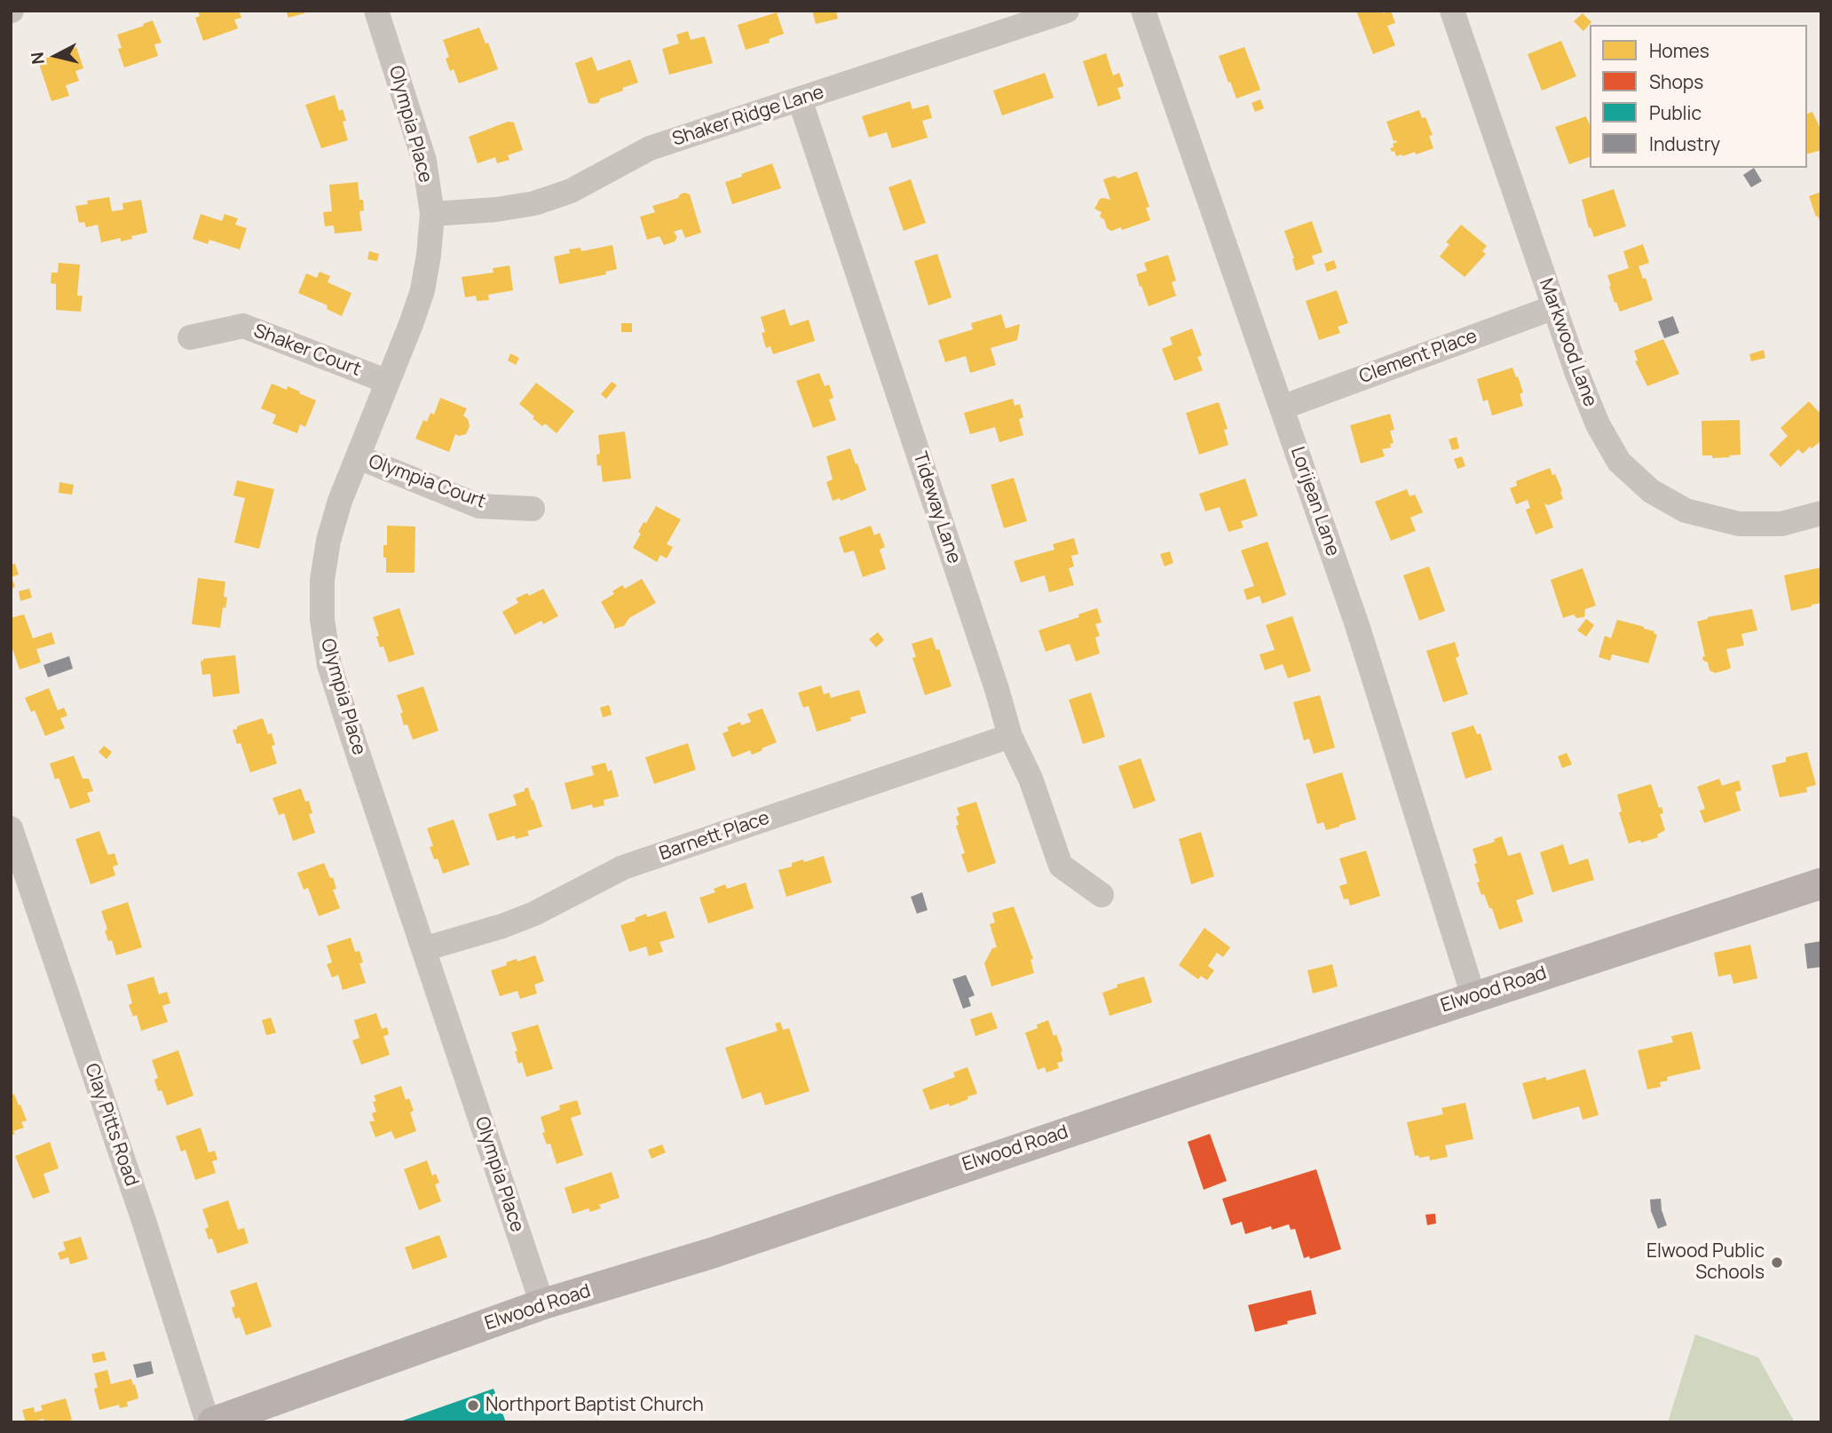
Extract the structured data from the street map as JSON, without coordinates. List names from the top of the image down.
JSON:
{
  "streets": {
    "main road": ["Elwood Road"],
    "street": [
      "Shaker Ridge Lane",
      "Olympia Place",
      "Markwood Lane",
      "Shaker Court",
      "Clement Place",
      "Olympia Court",
      "Lorijean Lane",
      "Tideway Lane",
      "Barnett Place",
      "Clay Pitts Road"
    ]
  },
  "crossings": [
    ["Shaker Ridge Lane", "Olympia Place"],
    ["Shaker Ridge Lane", "Tideway Lane"],
    ["Olympia Place", "Shaker Court"],
    ["Olympia Place", "Olympia Court"],
    ["Olympia Place", "Barnett Place"],
    ["Olympia Place", "Elwood Road"],
    ["Markwood Lane", "Clement Place"],
    ["Clement Place", "Lorijean Lane"],
    ["Lorijean Lane", "Elwood Road"],
    ["Tideway Lane", "Barnett Place"]
  ],
  "places": ["Elwood Public Schools", "Northport Baptist Church"],
  "legend": [
    "Homes",
    "Shops",
    "Public",
    "Industry"
  ],
  "north": "left"
}
